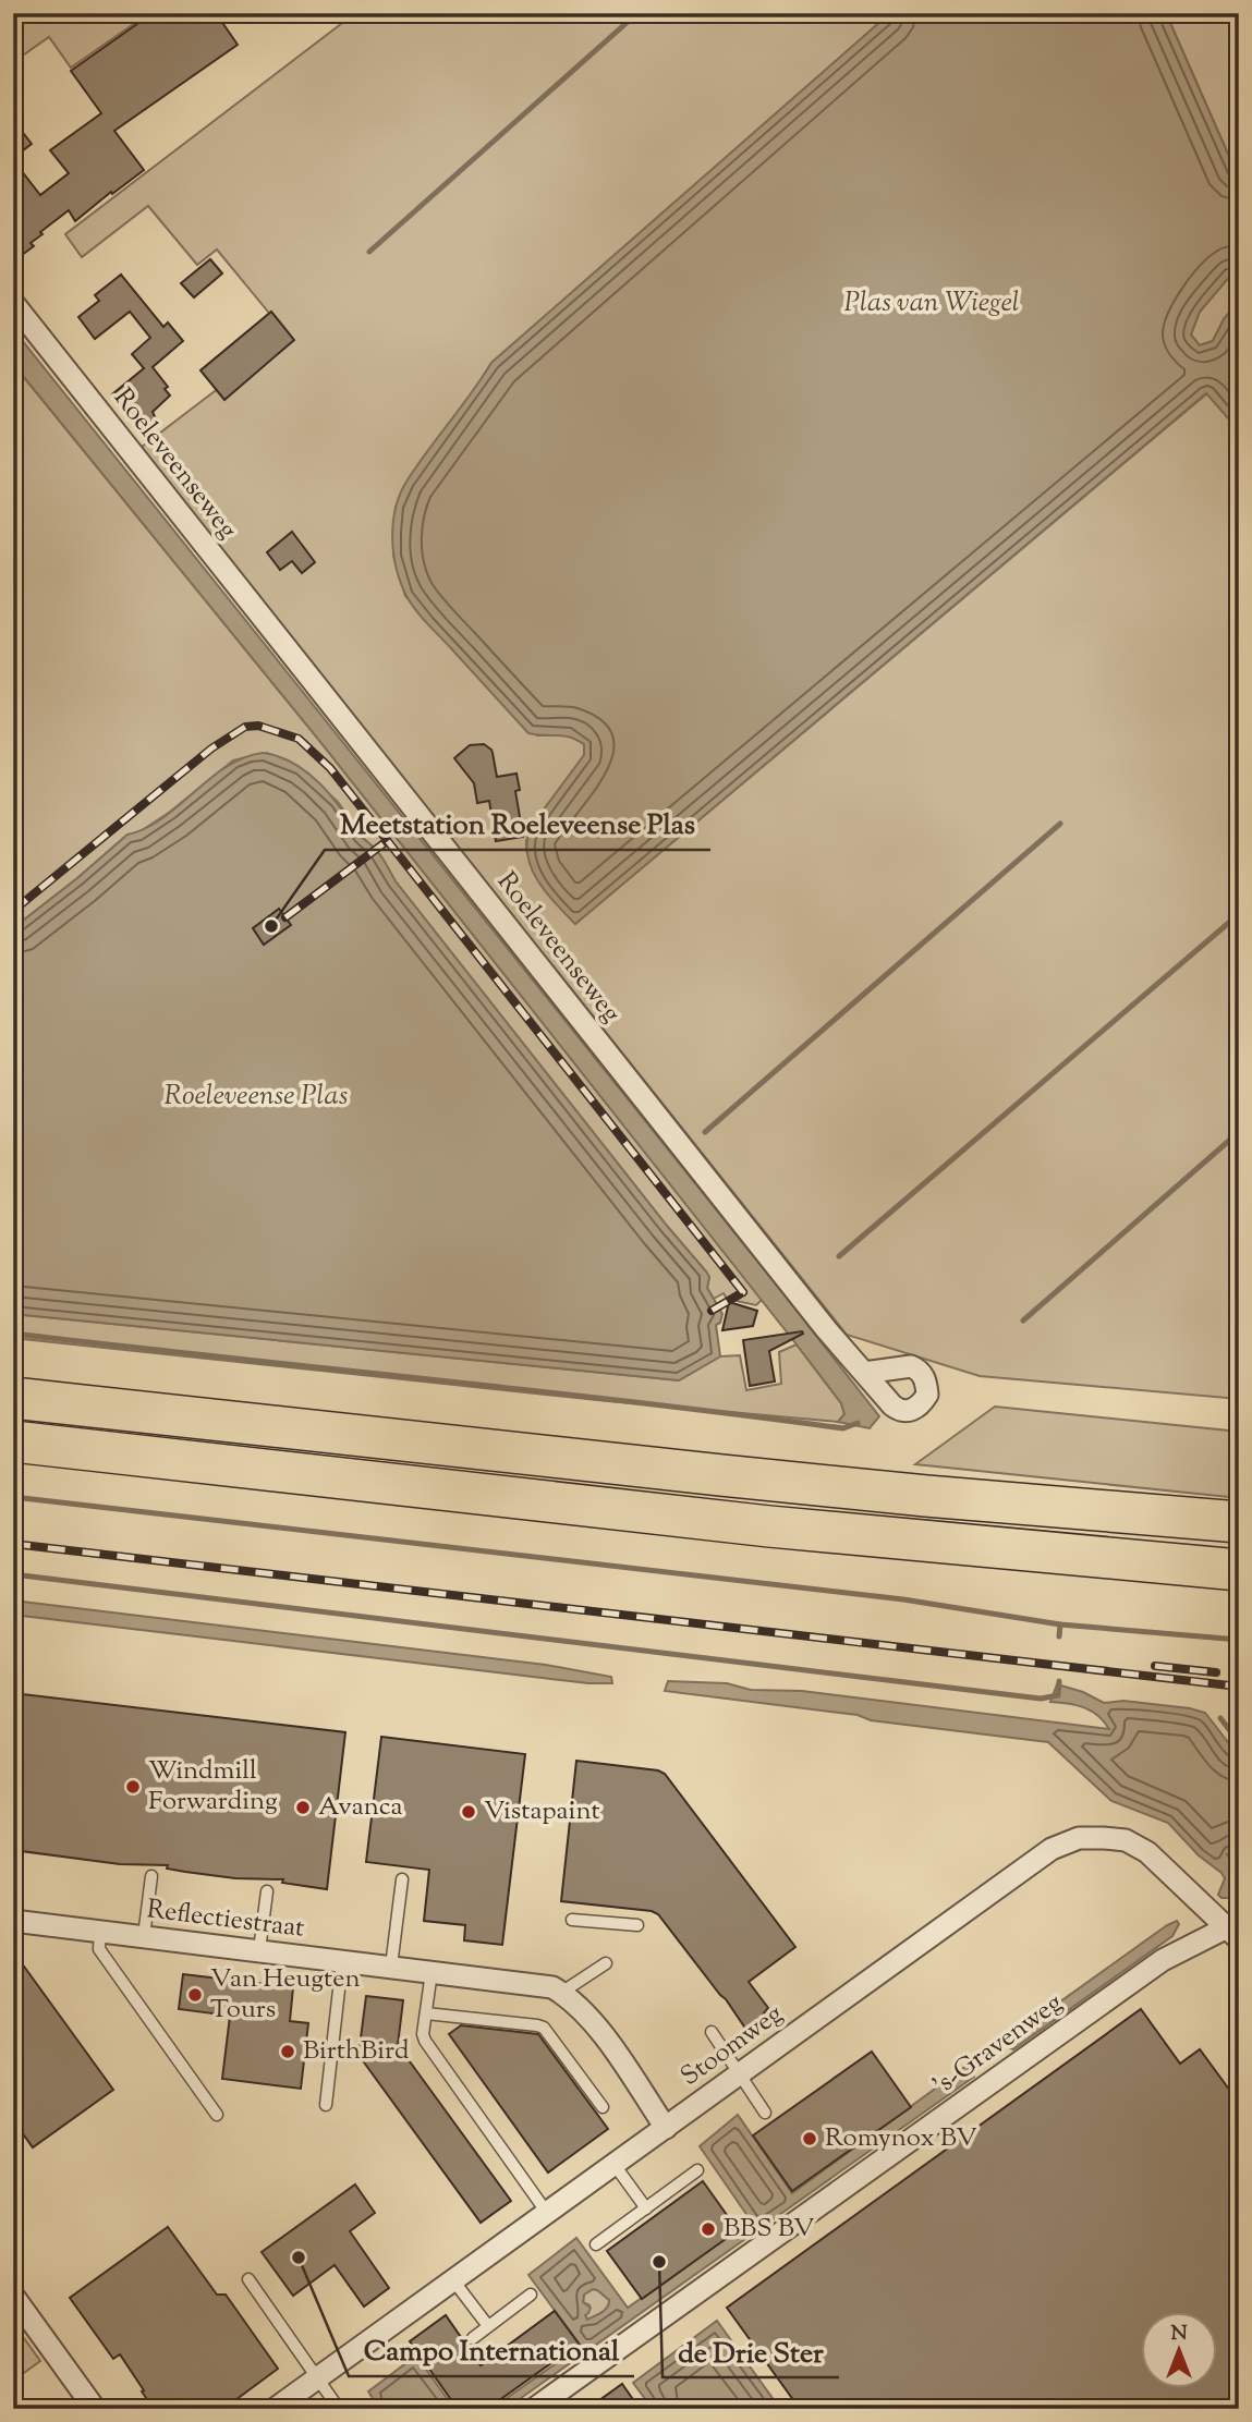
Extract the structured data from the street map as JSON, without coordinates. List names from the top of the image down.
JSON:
{
  "streets": {
    "street": [
      "Roeleveenseweg",
      "Reflectiestraat",
      "'s-Gravenweg",
      "Stoomweg"
    ]
  },
  "crossings": [
    ["Reflectiestraat", "Stoomweg"],
    ["'s-Gravenweg", "Stoomweg"]
  ],
  "water": ["Plas van Wiegel", "Roeleveense Plas"],
  "places": [
    "Meetstation Roeleveense Plas",
    "Windmill Forwarding",
    "Avanca",
    "Vistapaint",
    "Van Heugten Tours",
    "BirthBird",
    "Romynox BV",
    "BBS BV",
    "Campo International",
    "de Drie Ster"
  ],
  "north": "top"
}
